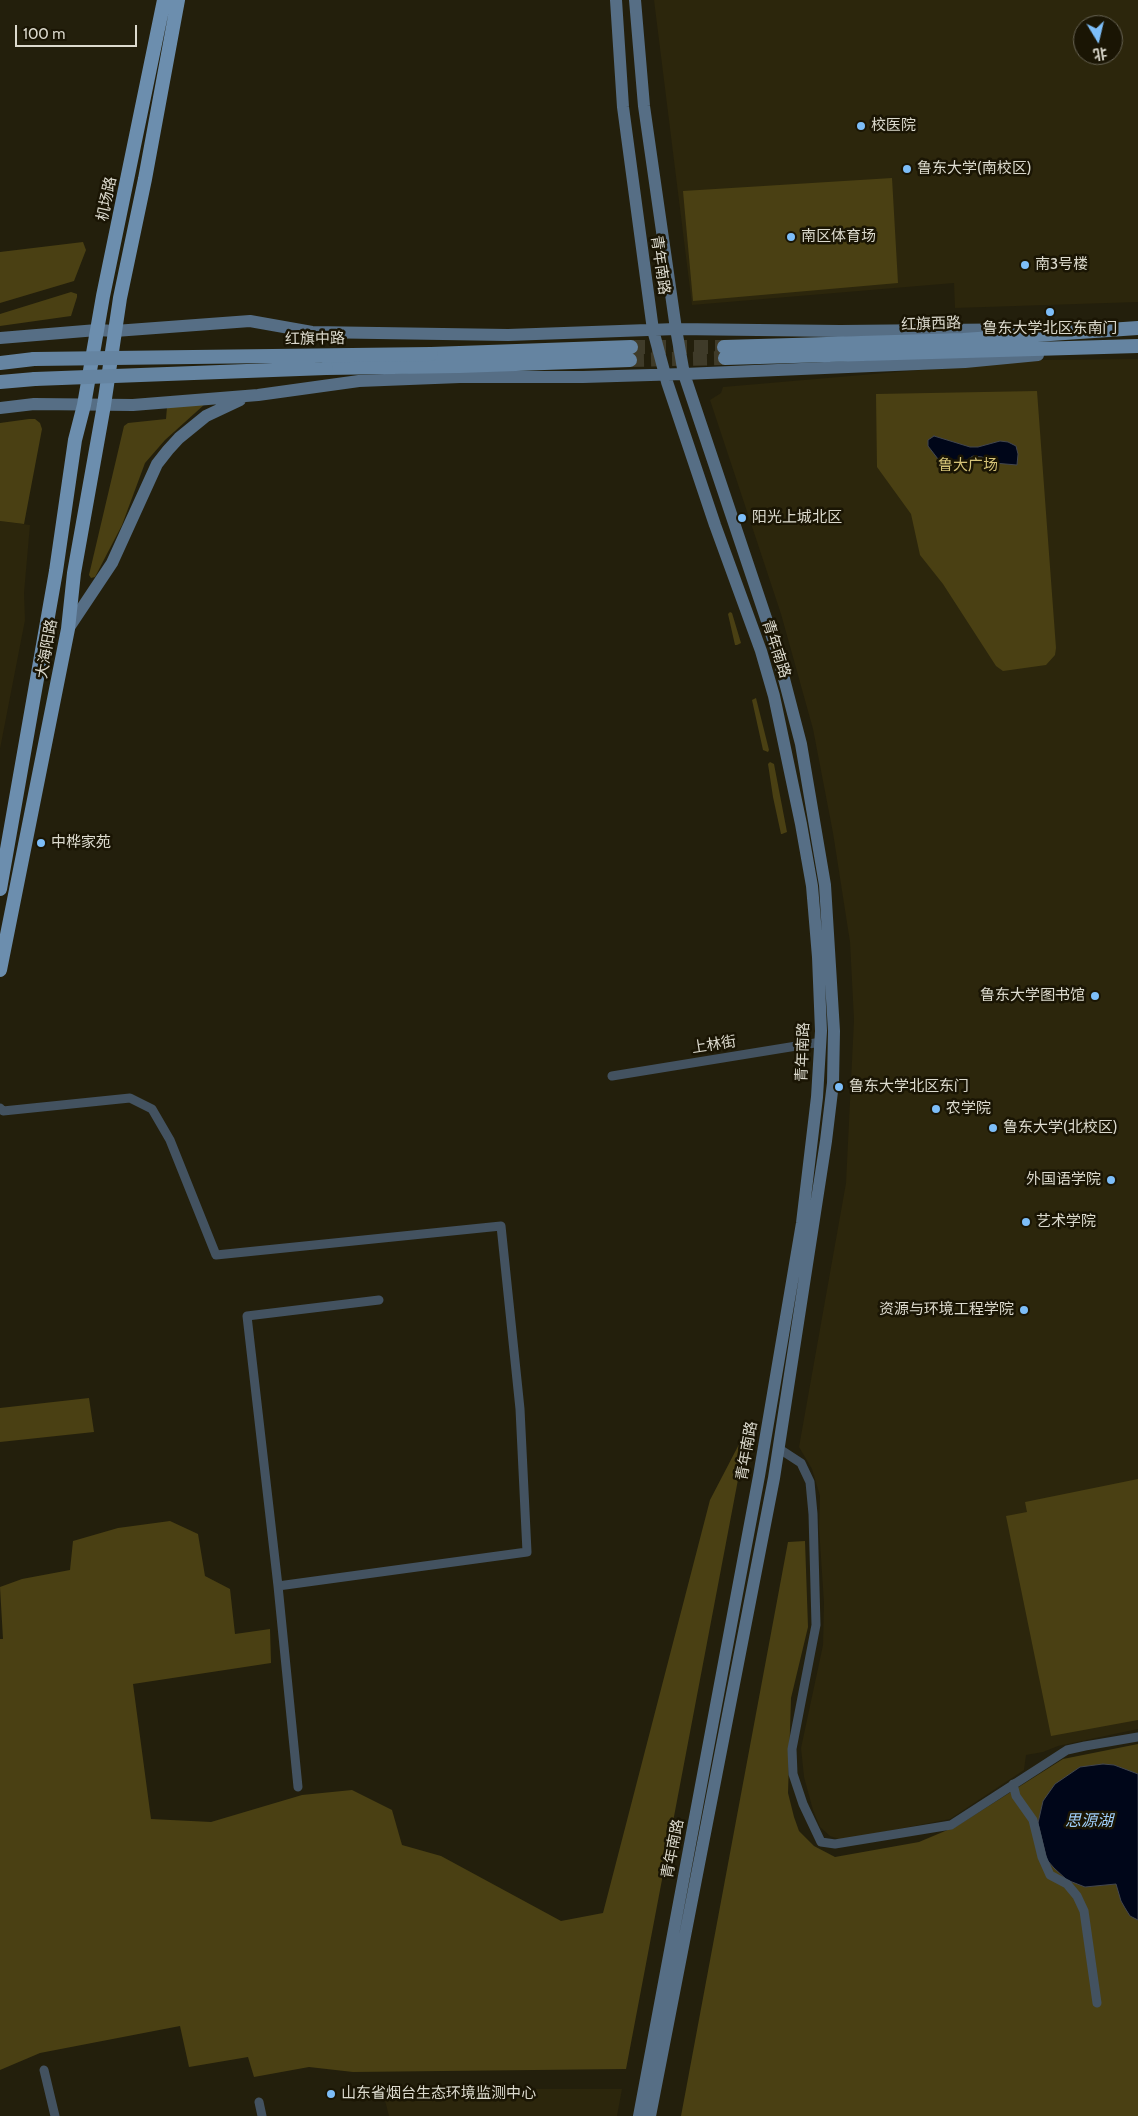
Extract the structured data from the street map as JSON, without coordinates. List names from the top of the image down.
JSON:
{
  "streets": {
    "highway": ["机场路", "大海阳路"],
    "main road": ["青年南路", "红旗西路", "红旗中路"],
    "street": ["上林街"]
  },
  "crossings": [
    ["机场路", "大海阳路"],
    ["青年南路", "上林街"]
  ],
  "water": ["思源湖"],
  "parks": ["鲁大广场"],
  "places": [
    "校医院",
    "鲁东大学(南校区)",
    "南区体育场",
    "南3号楼",
    "鲁东大学北区东南门",
    "阳光上城北区",
    "中桦家苑",
    "鲁东大学图书馆",
    "鲁东大学北区东门",
    "农学院",
    "鲁东大学(北校区)",
    "外国语学院",
    "艺术学院",
    "资源与环境工程学院",
    "山东省烟台生态环境监测中心"
  ],
  "scale_bar": "100 m",
  "north": "bottom"
}
